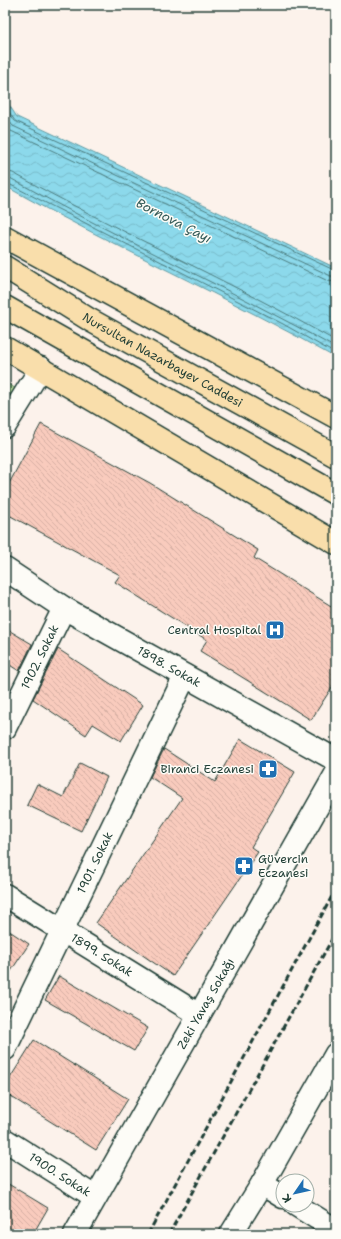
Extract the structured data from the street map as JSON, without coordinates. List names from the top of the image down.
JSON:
{
  "streets": {
    "main road": ["Nursultan Nazarbayev Caddesi"],
    "street": [
      "1902. Sokak",
      "1898. Sokak",
      "1901. Sokak",
      "1899. Sokak",
      "Zeki Yavaş Sokağı",
      "1900. Sokak"
    ]
  },
  "crossings": [
    ["1902. Sokak", "1898. Sokak"],
    ["1898. Sokak", "1901. Sokak"],
    ["1901. Sokak", "1899. Sokak"],
    ["1899. Sokak", "Zeki Yavaş Sokağı"],
    ["Zeki Yavaş Sokağı", "1900. Sokak"]
  ],
  "water": ["Bornova Çayı"],
  "places": {
    "hospital": ["Central Hospital"],
    "pharmacy": ["Biranci Eczanesi", "Güvercin Eczanesi"]
  },
  "north": "bottom left"
}
